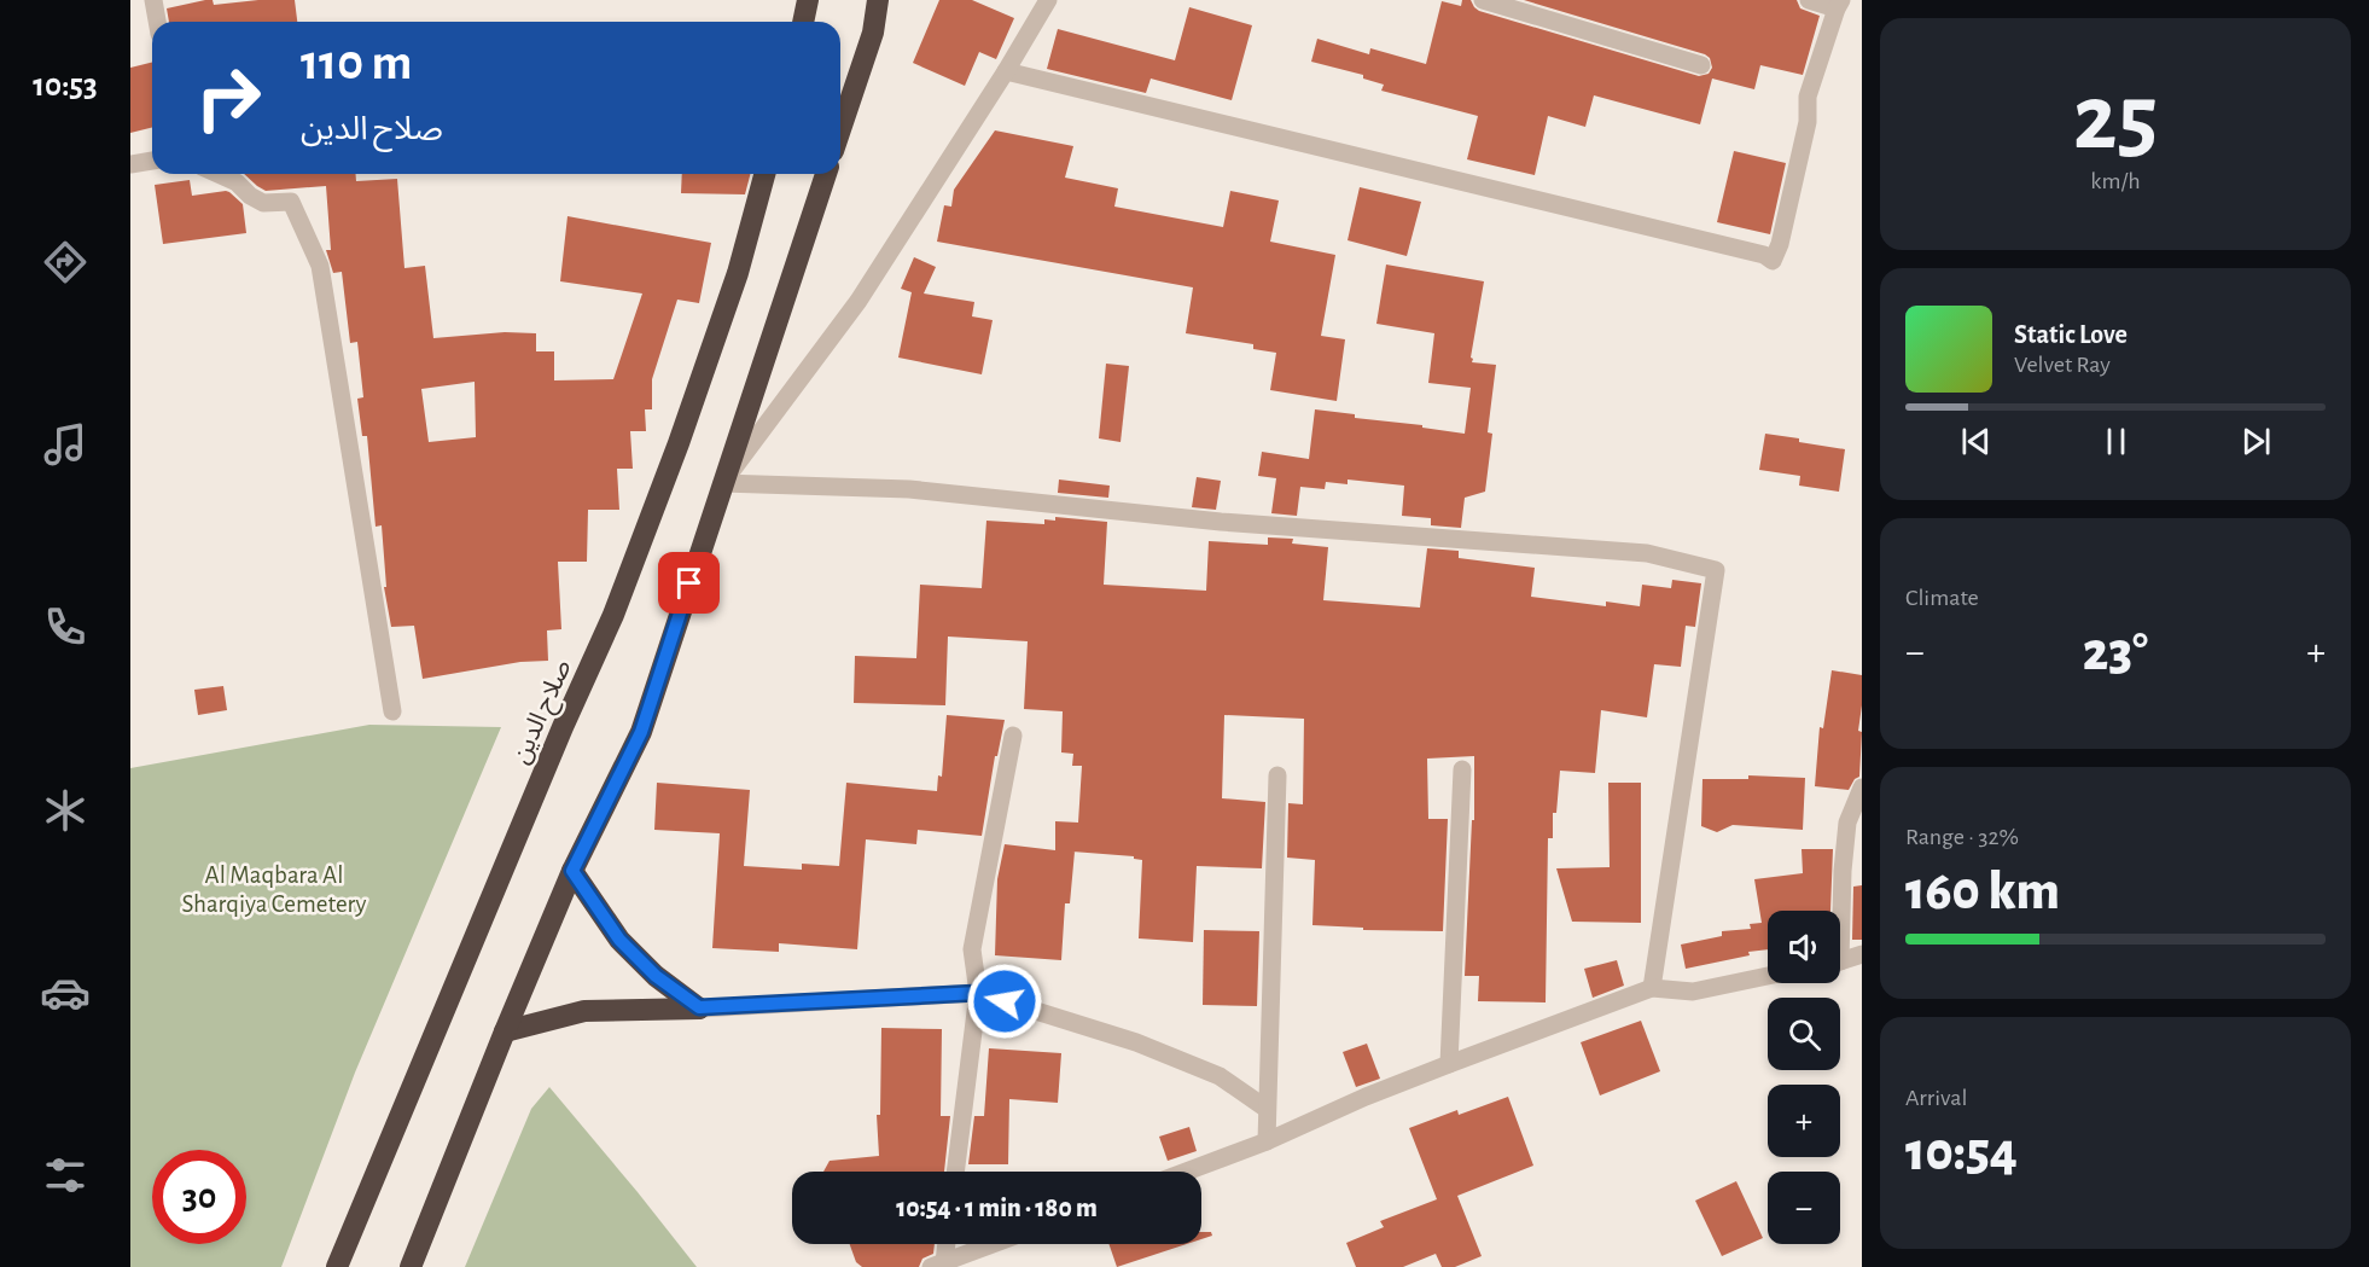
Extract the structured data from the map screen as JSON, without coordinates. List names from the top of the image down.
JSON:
{
  "streets": {
    "highway": ["صلاح الدين"]
  },
  "parks": ["Al Maqbara Al Sharqiya Cemetery"],
  "page": {
    "tabs": "10:53",
    "tile": [
      ["25", "km/h"],
      "Climate",
      ["Range · 32%", "160 km"],
      ["Arrival", "10:54"]
    ],
    "turn": ["110 m", "صلاح الدين"],
    "song": ["Static Love", "Velvet Ray"],
    "heat": ["−", "23°", "+"],
    "map_buttons": ["+", "−"],
    "limit": "30",
    "trip": "10:54 · 1 min · 180 m"
  }
}
